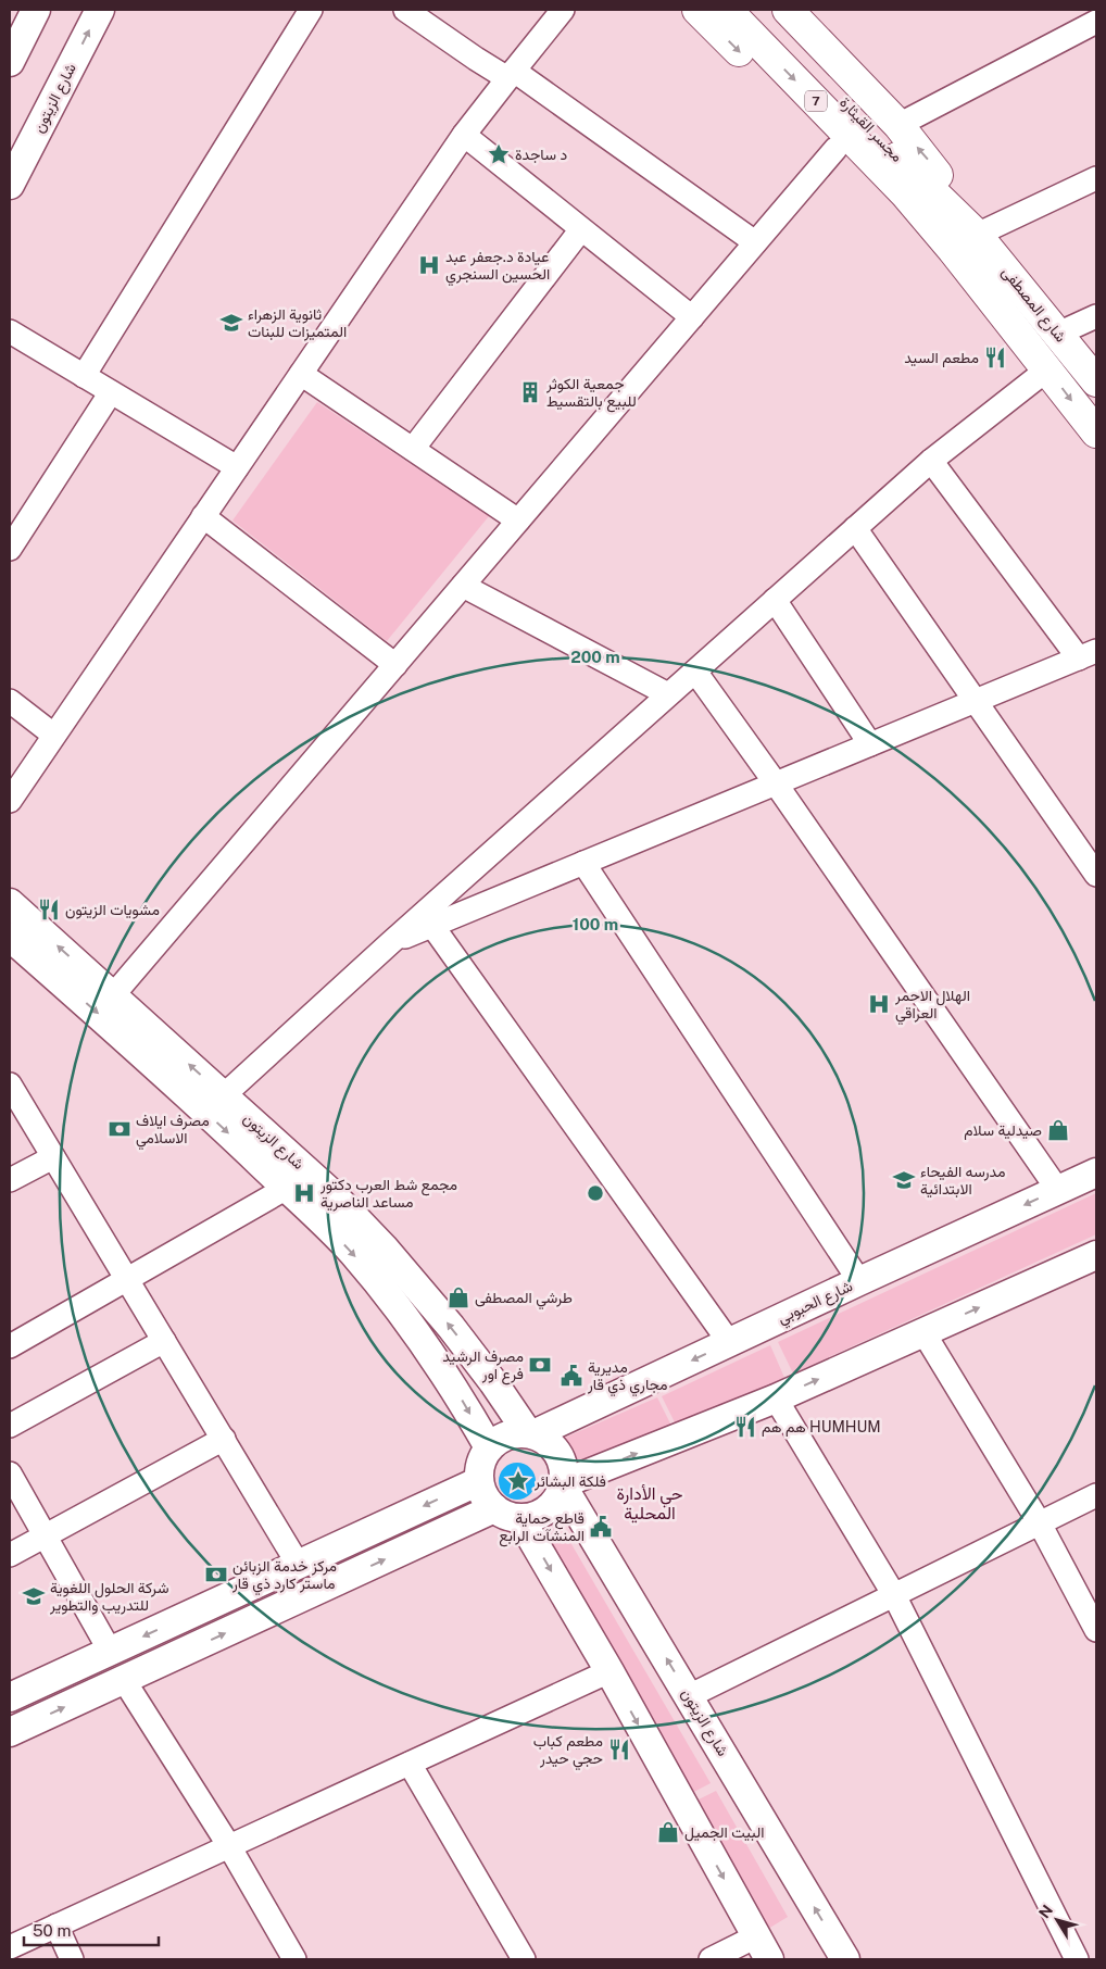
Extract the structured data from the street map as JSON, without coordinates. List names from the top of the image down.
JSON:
{
  "streets": {
    "highway": ["7", "مجسر القيثارة", "شارع المصطفى"],
    "main road": ["شارع الزيتون", "شارع الحبوبي"]
  },
  "crossings": [
    ["شارع الزيتون", "شارع الحبوبي"],
    ["7", "مجسر القيثارة"],
    ["7", "شارع المصطفى"]
  ],
  "districts": ["حي الأدارة المحلية"],
  "places": {
    "place": ["د ساجدة", "فلكة البشائر"],
    "hospital": ["عيادة د.جعفر عبد الحسين السنجري", "الهلال الاحمر العراقي", "مجمع شط العرب دكتور مساعد الناصرية"],
    "school or university": ["ثانوية الزهراء المتميزات للبنات", "مدرسه الفيحاء الابتدائية", "شركة الحلول اللغوية للتدريب والتطوير"],
    "restaurant": [
      "مطعم السيد",
      "مشويات الزيتون",
      "هم هم HUMHUM",
      "مطعم كباب حجي حيدر"
    ],
    "building": ["جمعية الكوثر للبيع بالتقسيط"],
    "bank": ["مصرف ايلاف الاسلامي", "مصرف الرشيد فرع اور", "مركز خدمة الزبائن ماستر كارد ذي قار"],
    "shop": ["صيدلية سلام", "طرشي المصطفى", "البيت الجميل"],
    "public building": ["مديرية مجاري ذي قار", "قاطع حماية المنشآت الرابع"]
  },
  "scale_bar": "50 m",
  "north": "top left",
  "rings": ["200 m", "100 m"]
}
